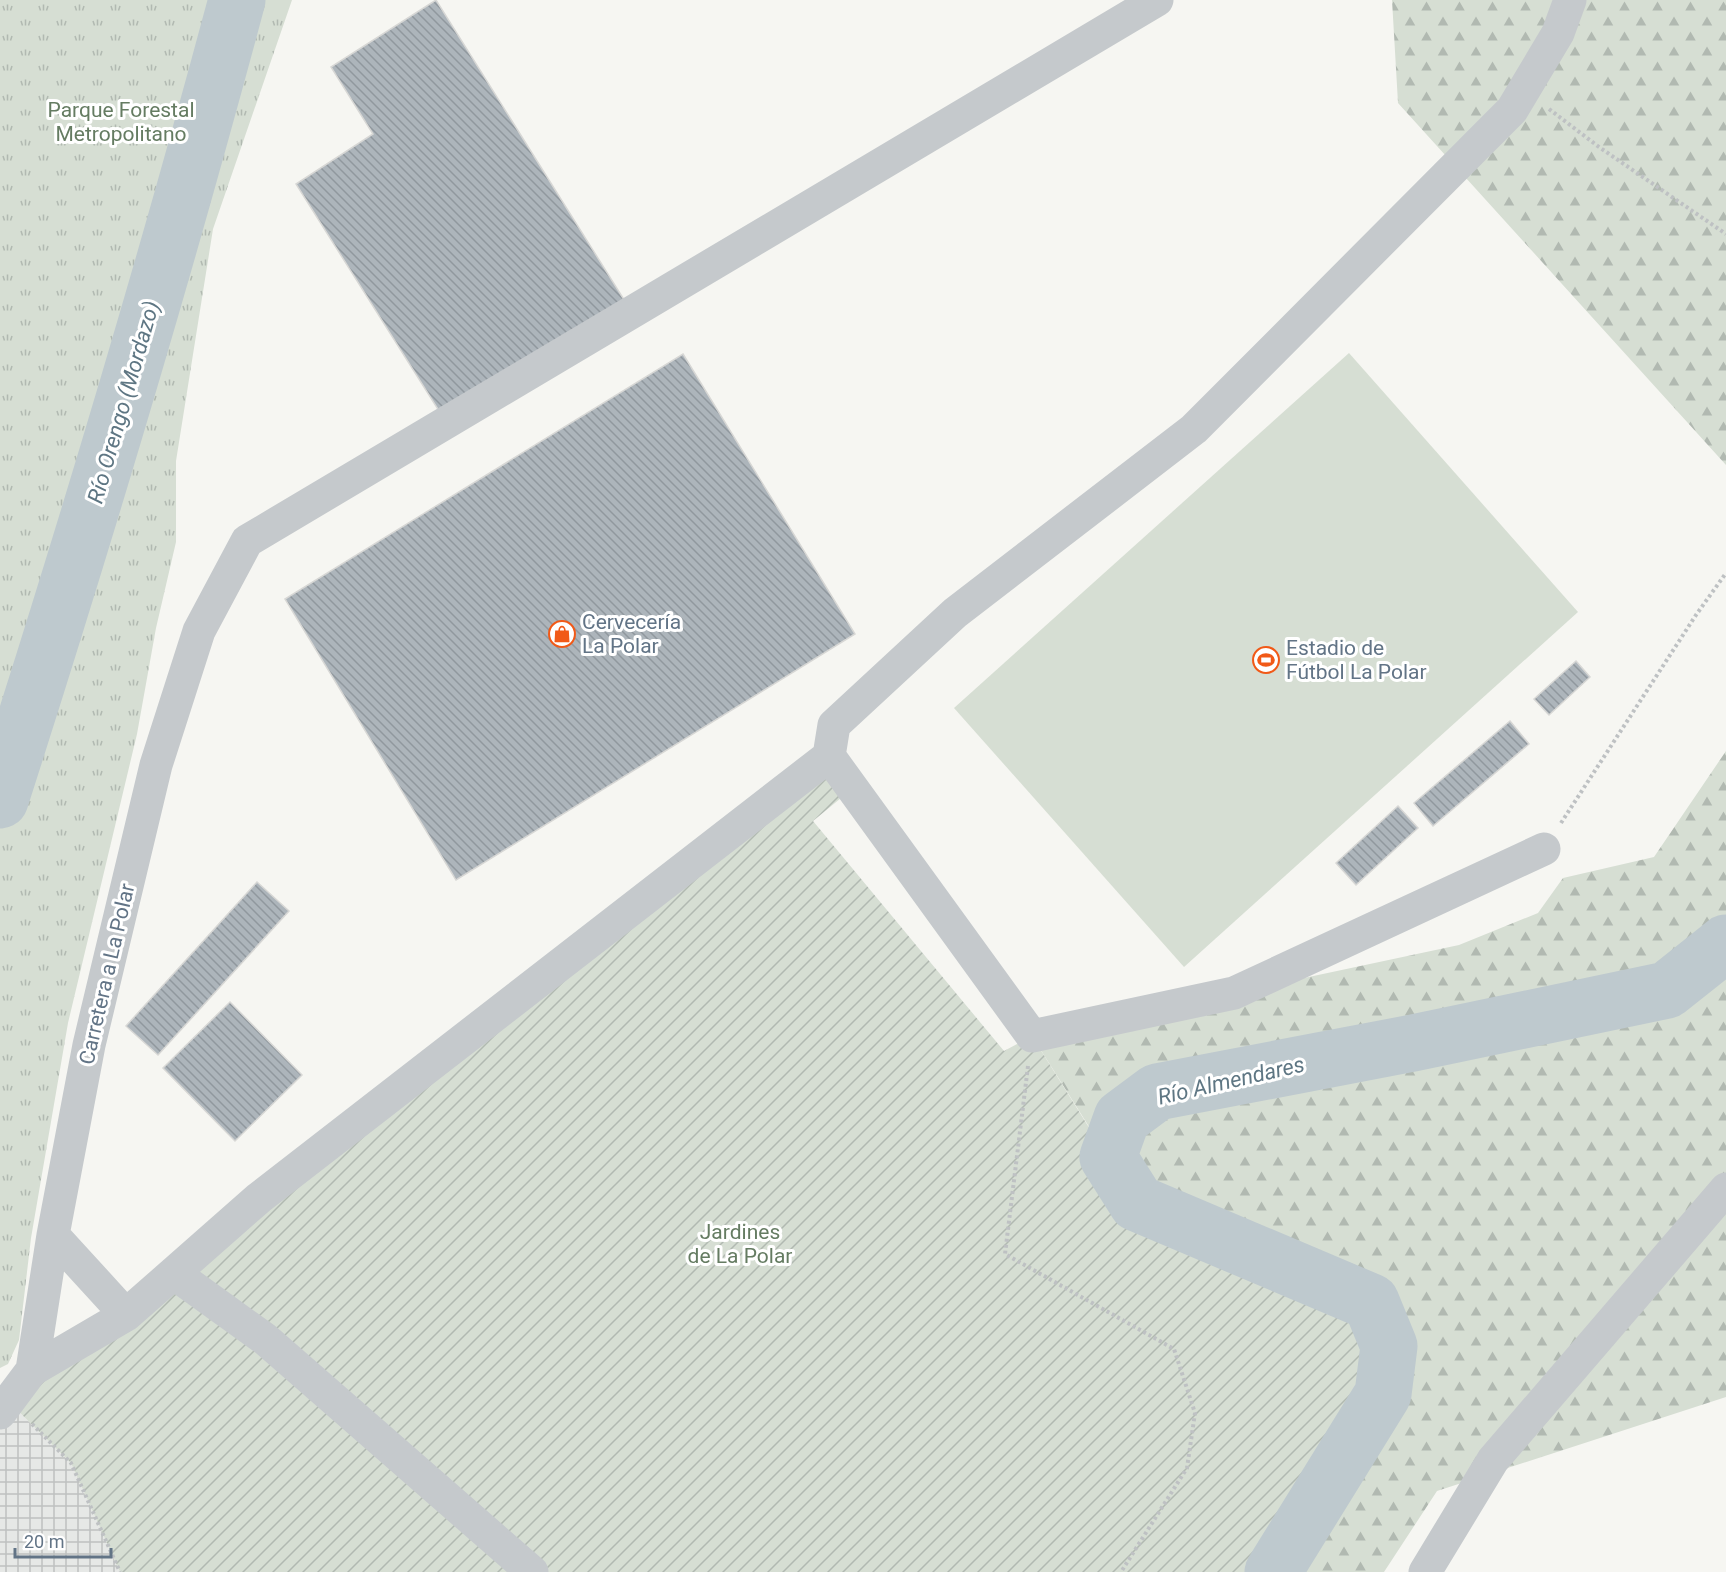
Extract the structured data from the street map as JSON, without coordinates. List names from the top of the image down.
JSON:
{
  "streets": {
    "street": ["Carretera a La Polar"]
  },
  "water": ["Río Orengo (Mordazo)", "Río Almendares"],
  "parks": ["Parque Forestal Metropolitano", "Jardines de La Polar"],
  "places": {
    "shop": ["Cervecería La Polar"],
    "sports": ["Estadio de Fútbol La Polar"]
  },
  "scale_bar": "20 m"
}
